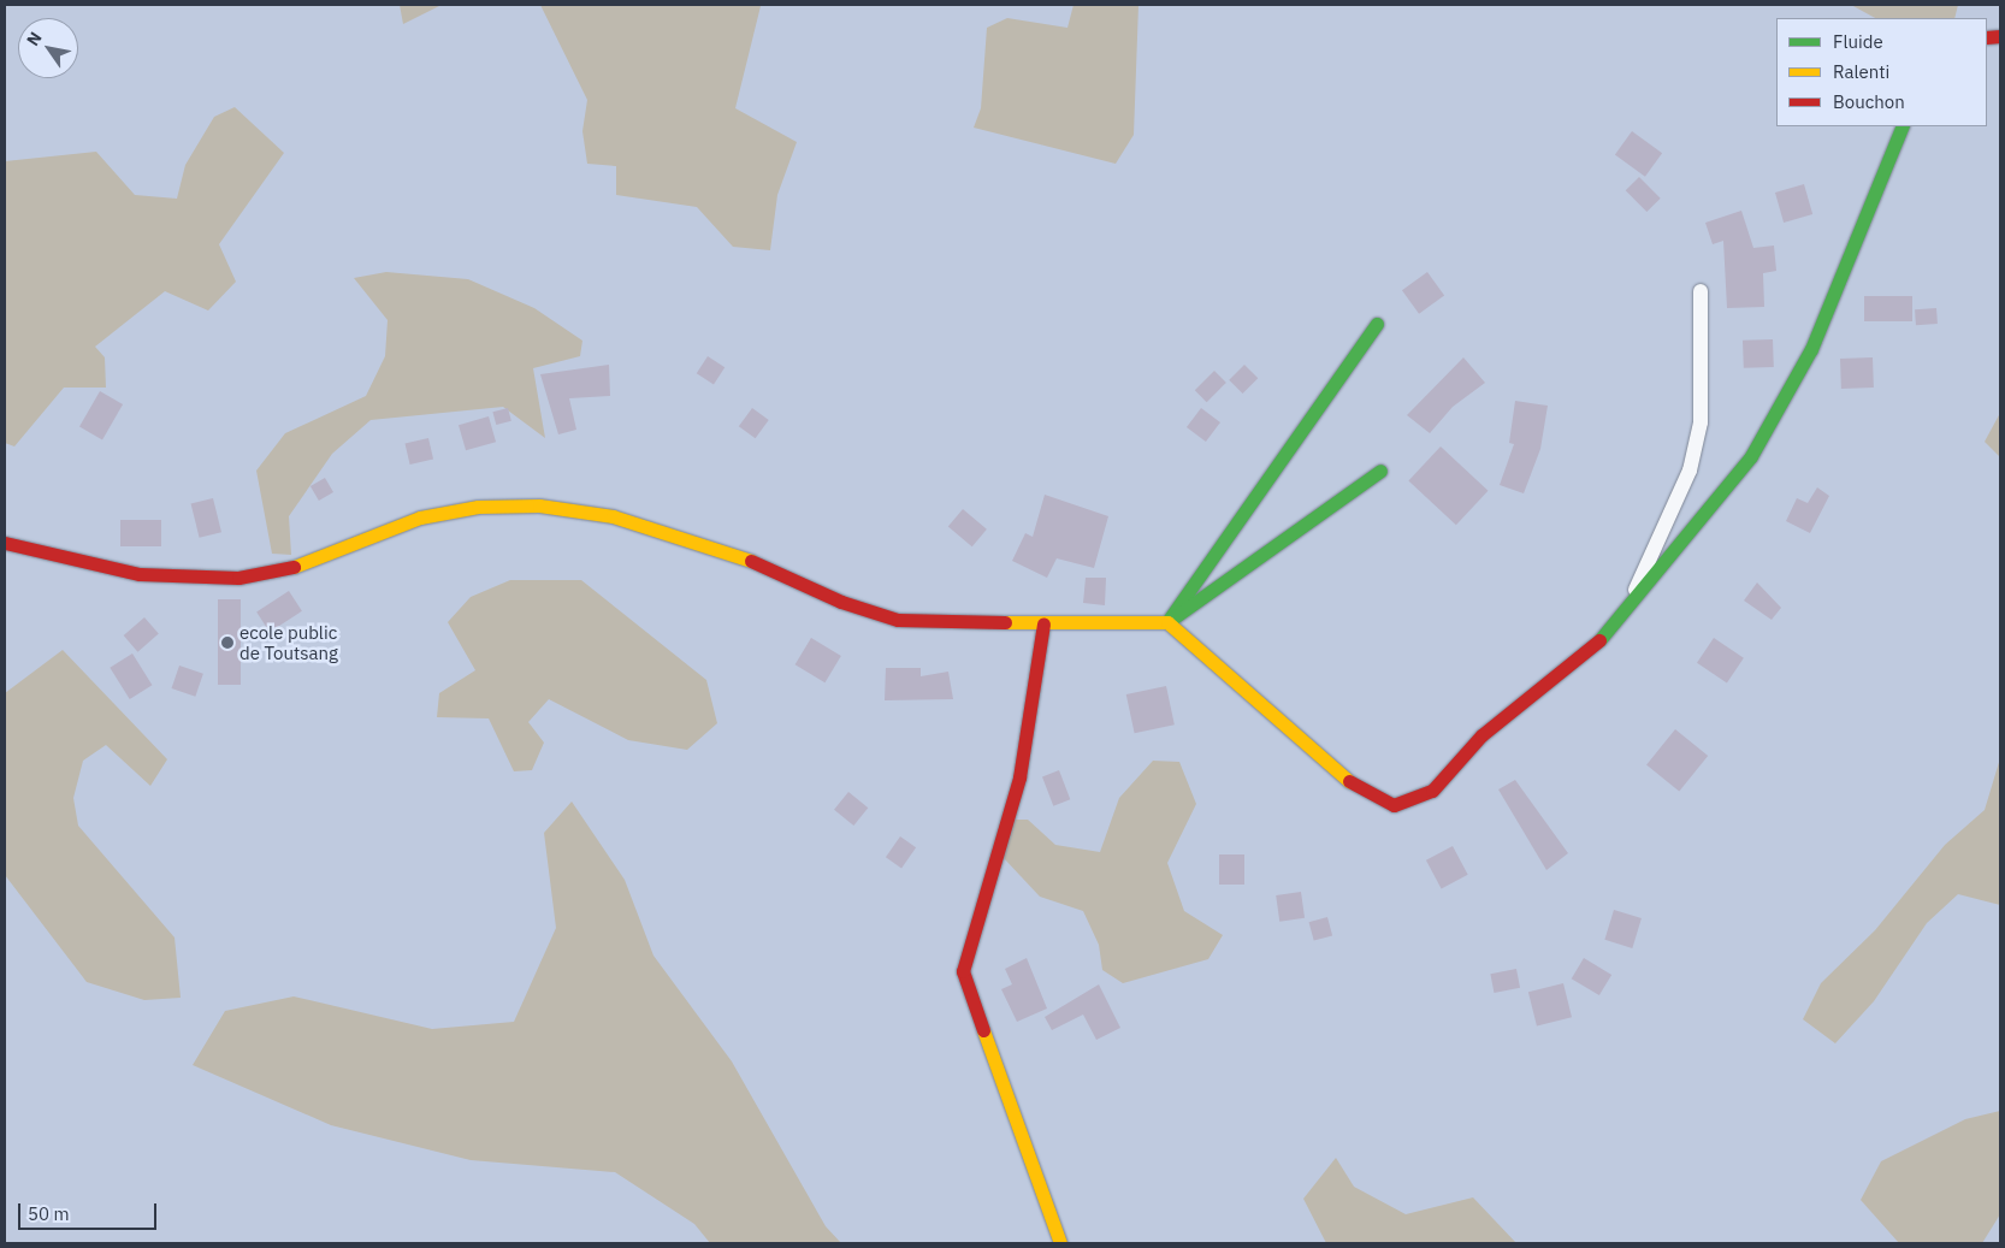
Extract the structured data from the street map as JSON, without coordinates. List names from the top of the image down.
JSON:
{
  "places": ["ecole public de Toutsang"],
  "legend": ["Fluide", "Ralenti", "Bouchon"],
  "scale_bar": "50 m",
  "north": "top left"
}
